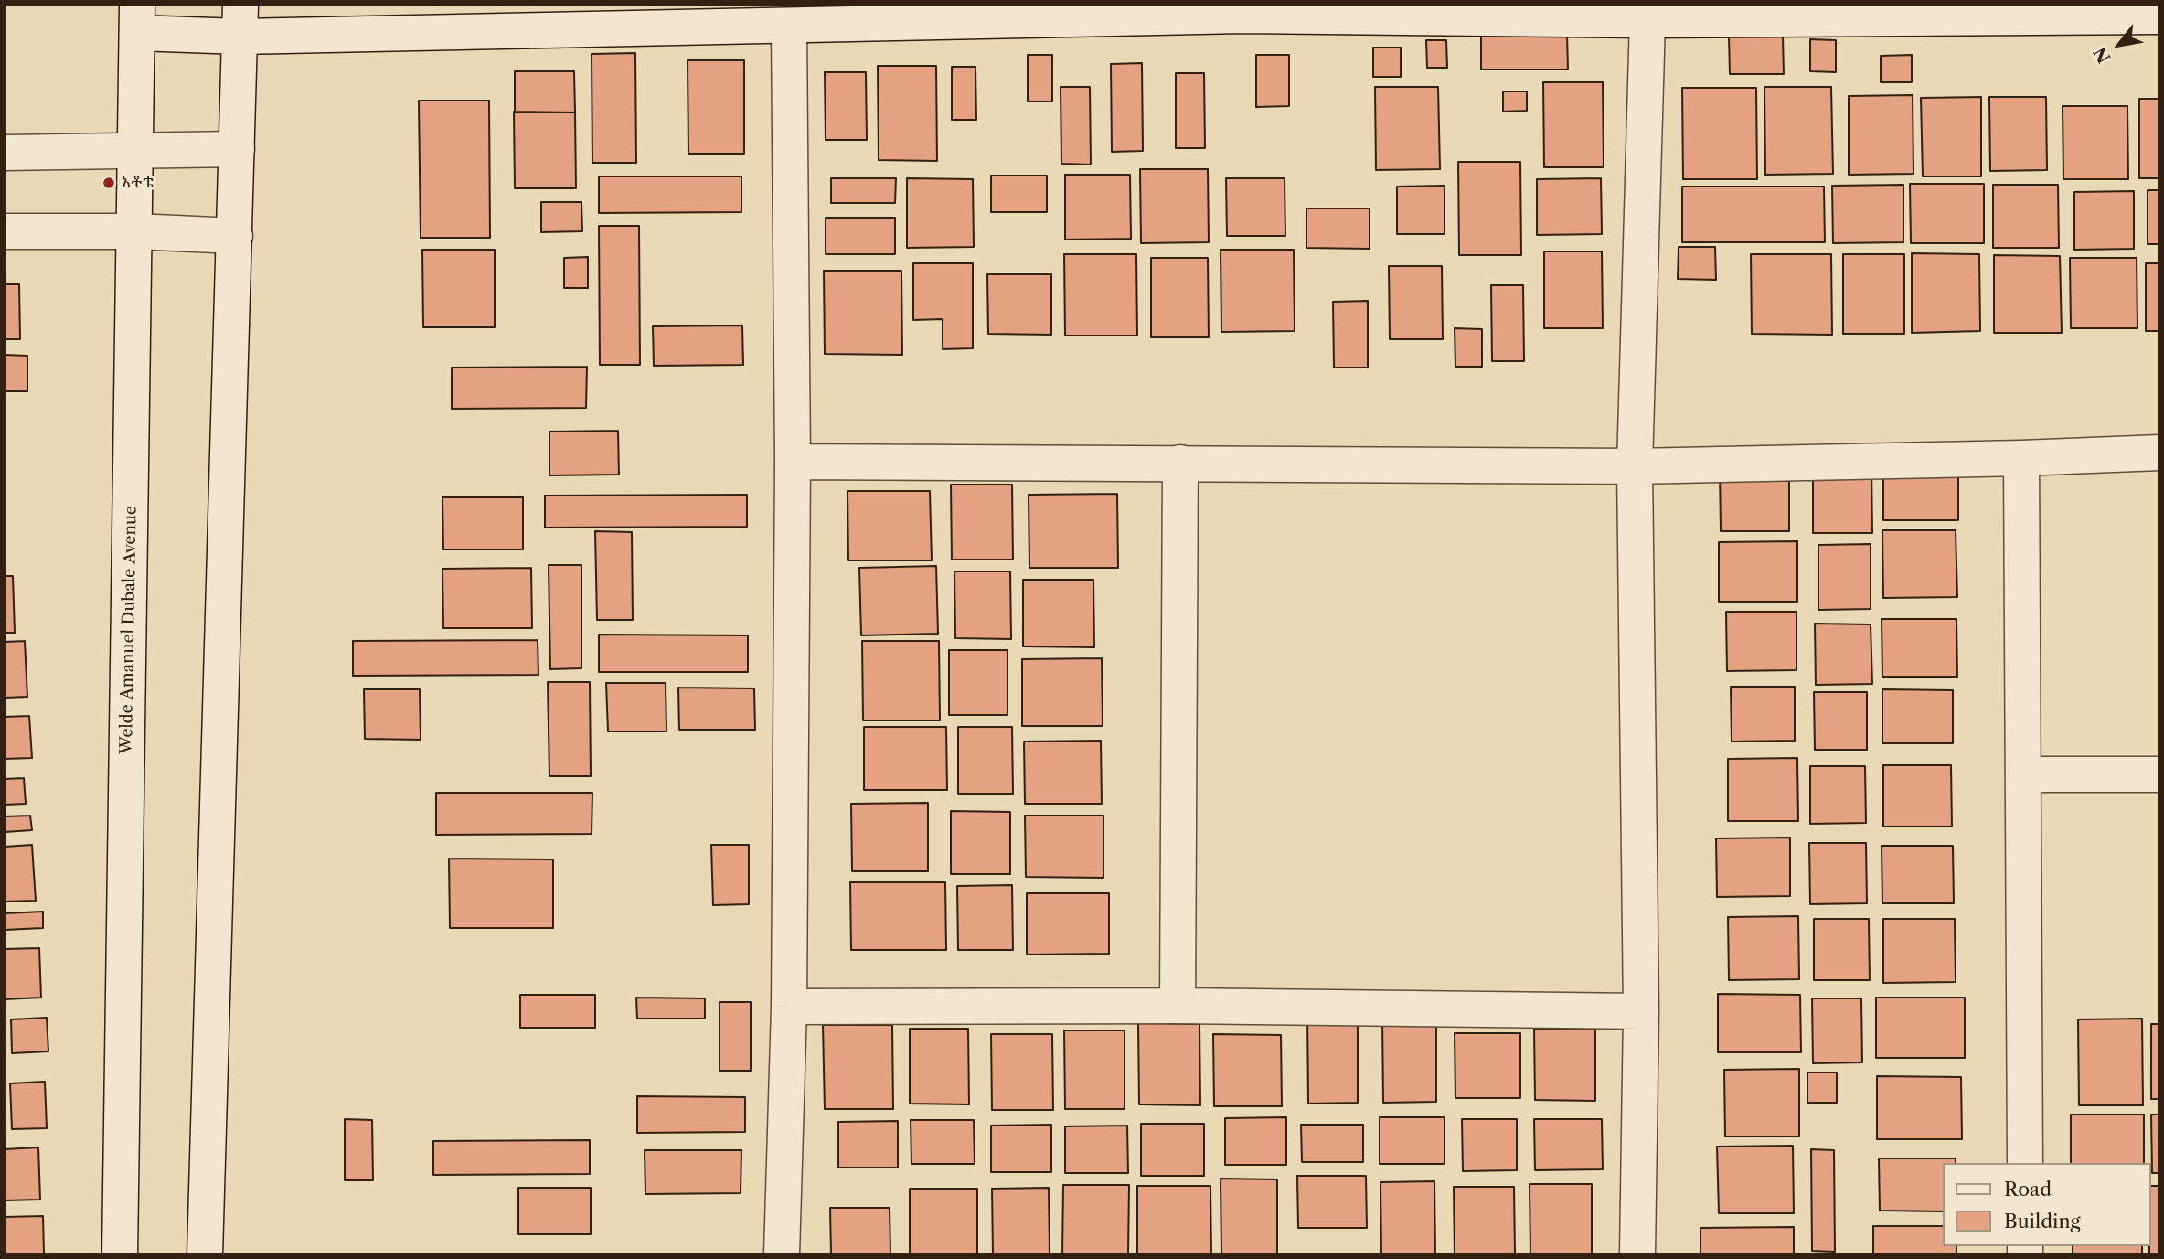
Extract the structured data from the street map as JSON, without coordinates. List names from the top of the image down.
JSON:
{
  "streets": {
    "street": ["Welde Amanuel Dubale Avenue"]
  },
  "places": ["አቶቴ"],
  "legend": ["Road", "Building"],
  "north": "bottom left"
}
